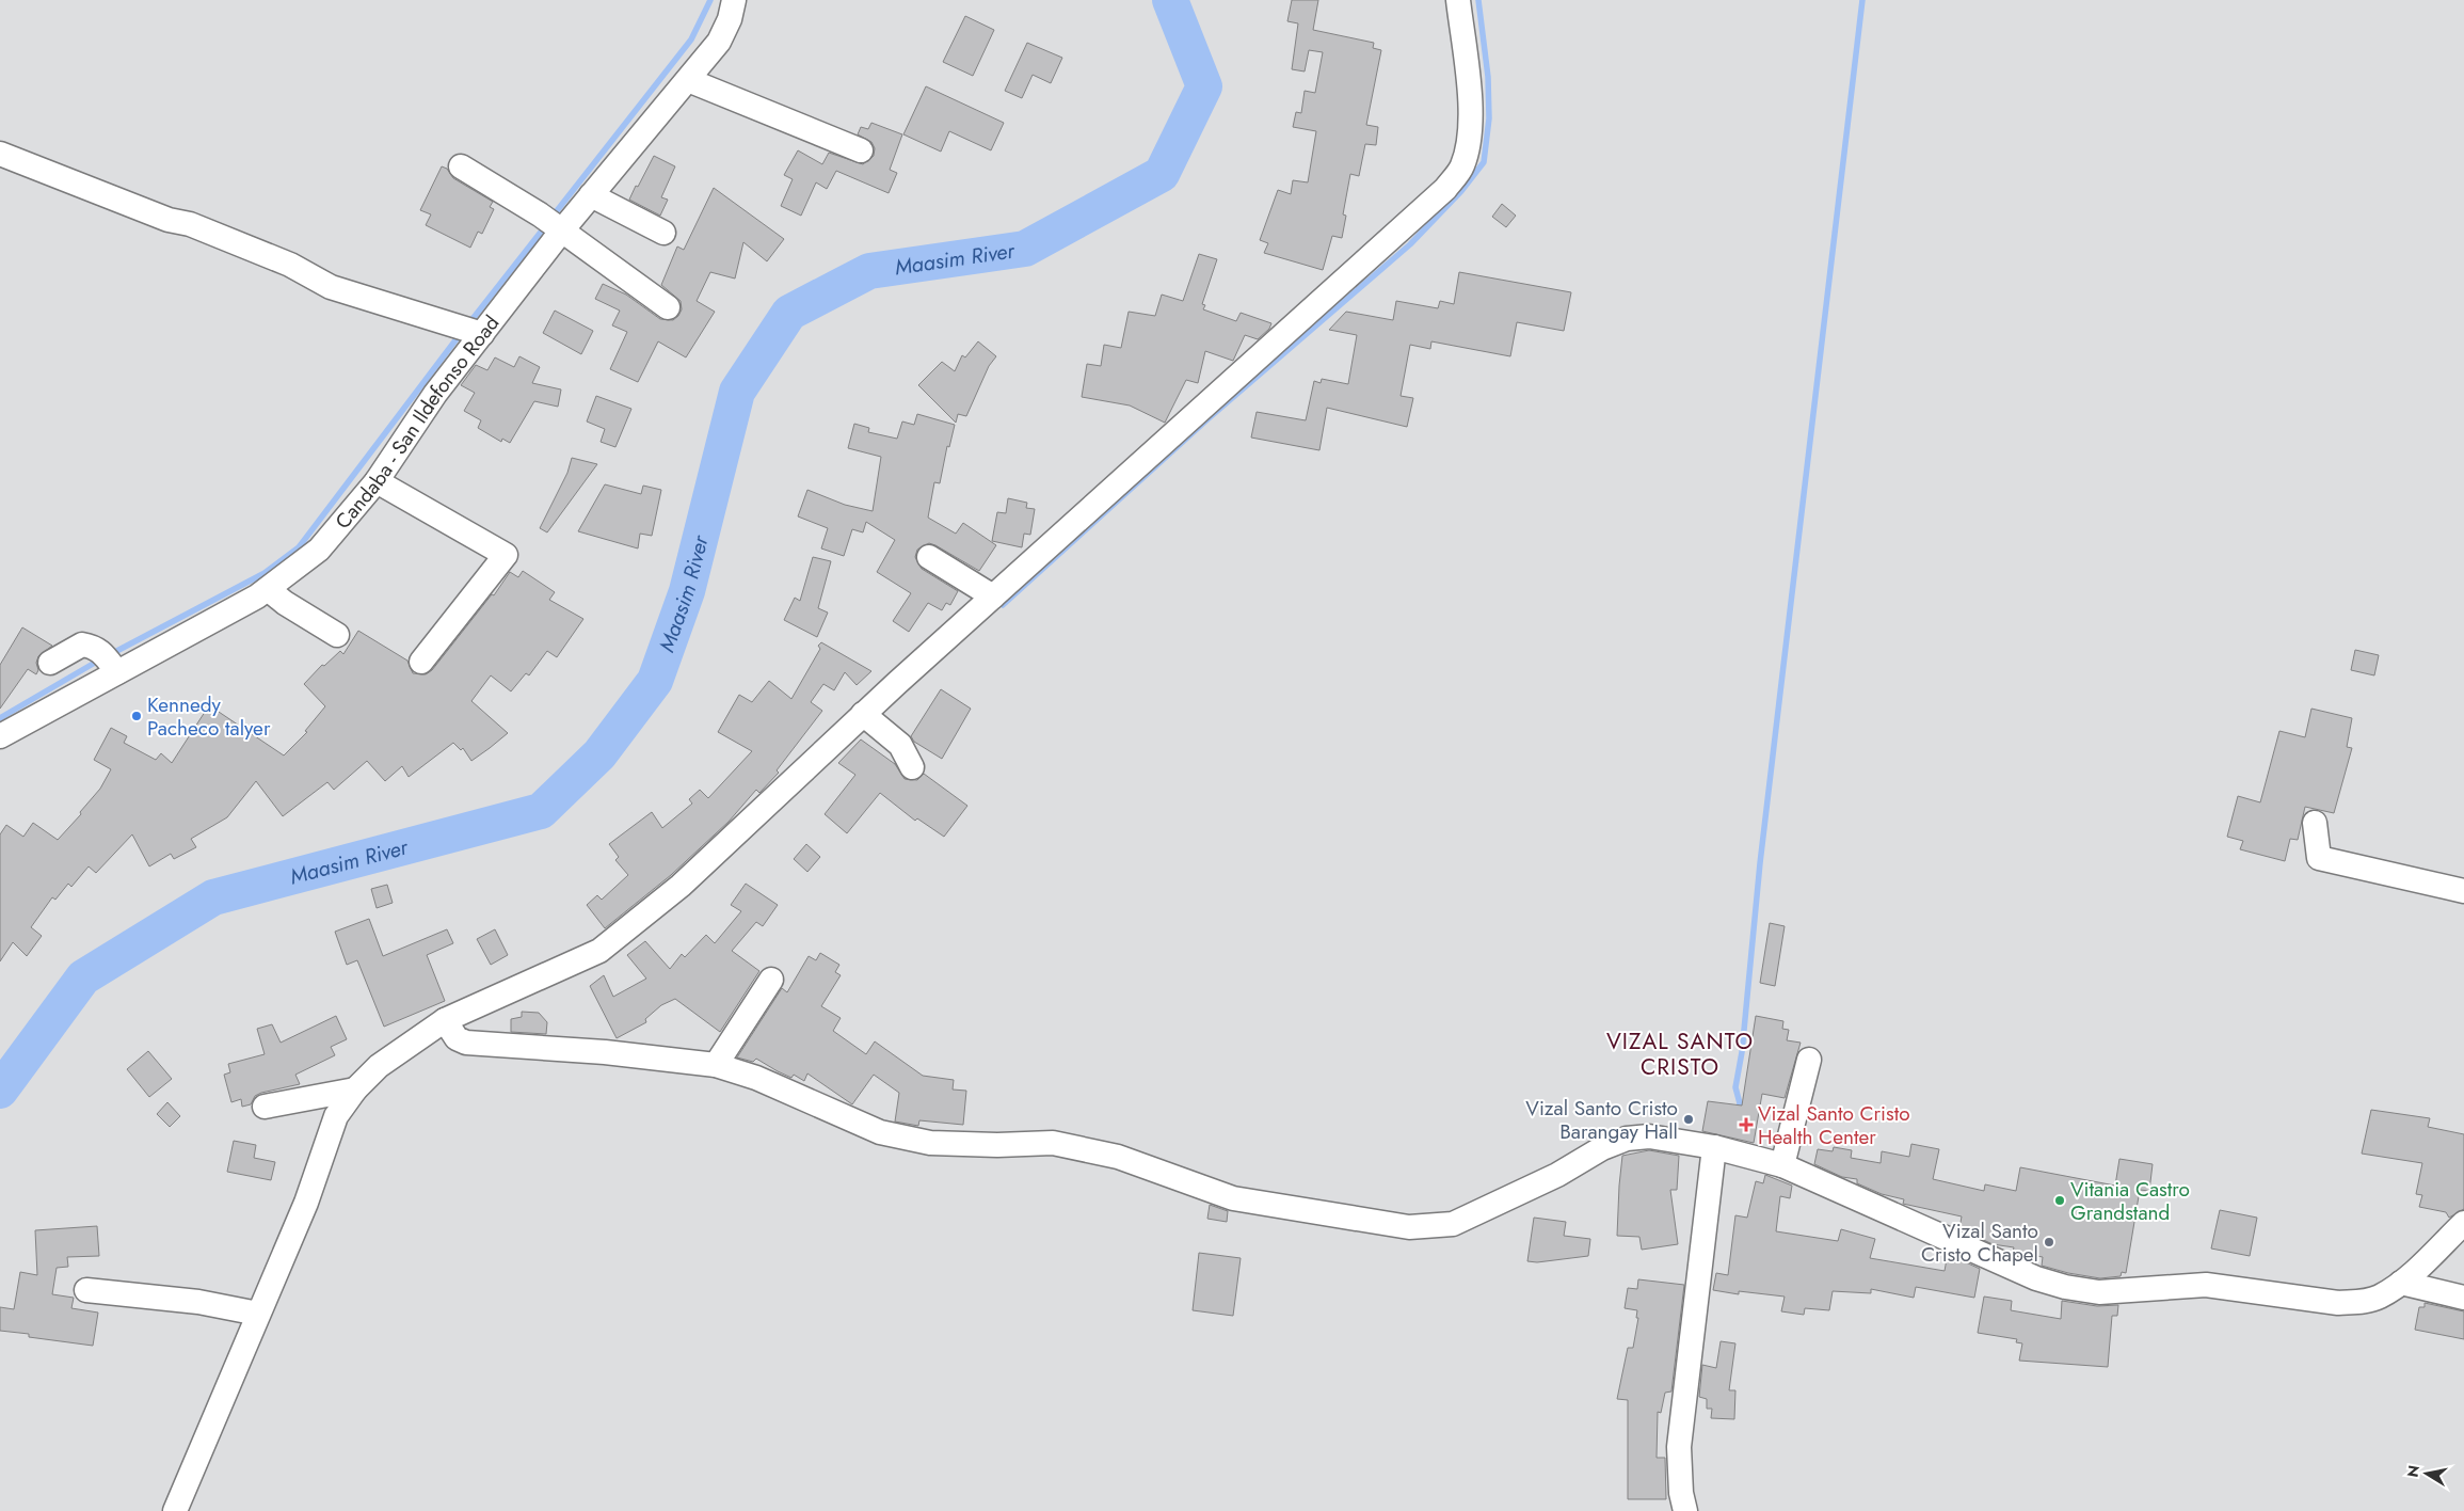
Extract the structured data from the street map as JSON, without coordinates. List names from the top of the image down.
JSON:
{
  "streets": {
    "street": ["Candaba - San Ildefonso Road"]
  },
  "districts": ["VIZAL SANTO CRISTO"],
  "water": ["Maasim River"],
  "places": {
    "other": [
      "Kennedy Pacheco talyer",
      "Vizal Santo Cristo Barangay Hall",
      "Vitania Castro Grandstand",
      "Vizal Santo Cristo Chapel"
    ],
    "health": ["Vizal Santo Cristo Health Center"]
  },
  "north": "left"
}
